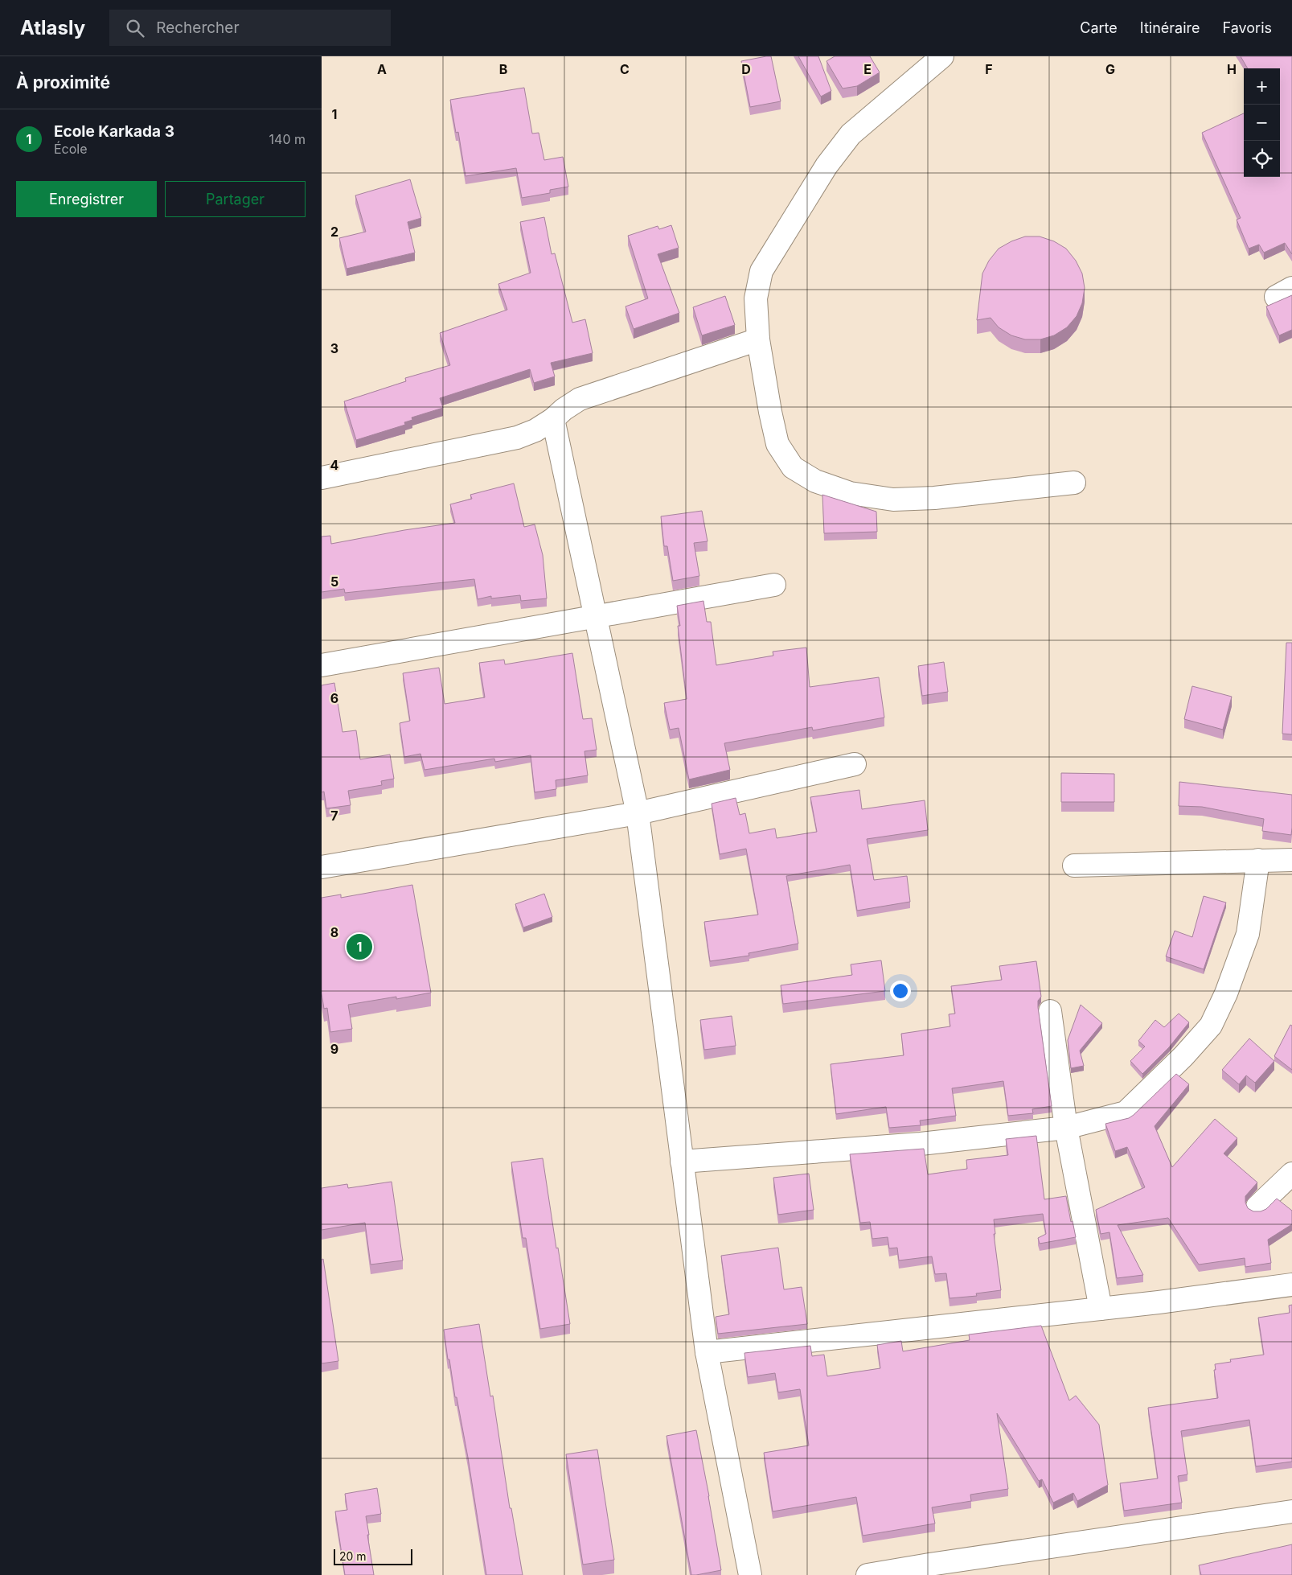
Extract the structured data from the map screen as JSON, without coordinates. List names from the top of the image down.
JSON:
{
  "scale_bar": "20 m",
  "page": {
    "header": "Atlasly",
    "search": "Rechercher",
    "nav": ["Carte", "Itinéraire", "Favoris"],
    "heading": "À proximité",
    "map_buttons": ["+", "−"],
    "list": [
      {
        "mark": "1",
        "name": "Ecole Karkada 3",
        "note": "École",
        "value": "140 m"
      }
    ],
    "buttons": ["Enregistrer", "Partager"],
    "pins": "1",
    "scale": "20 m"
  },
  "grid": {
    "columns": [
      "A",
      "B",
      "C",
      "D",
      "E",
      "F",
      "G",
      "H"
    ],
    "rows": [
      "1",
      "2",
      "3",
      "4",
      "5",
      "6",
      "7",
      "8",
      "9"
    ]
  }
}
